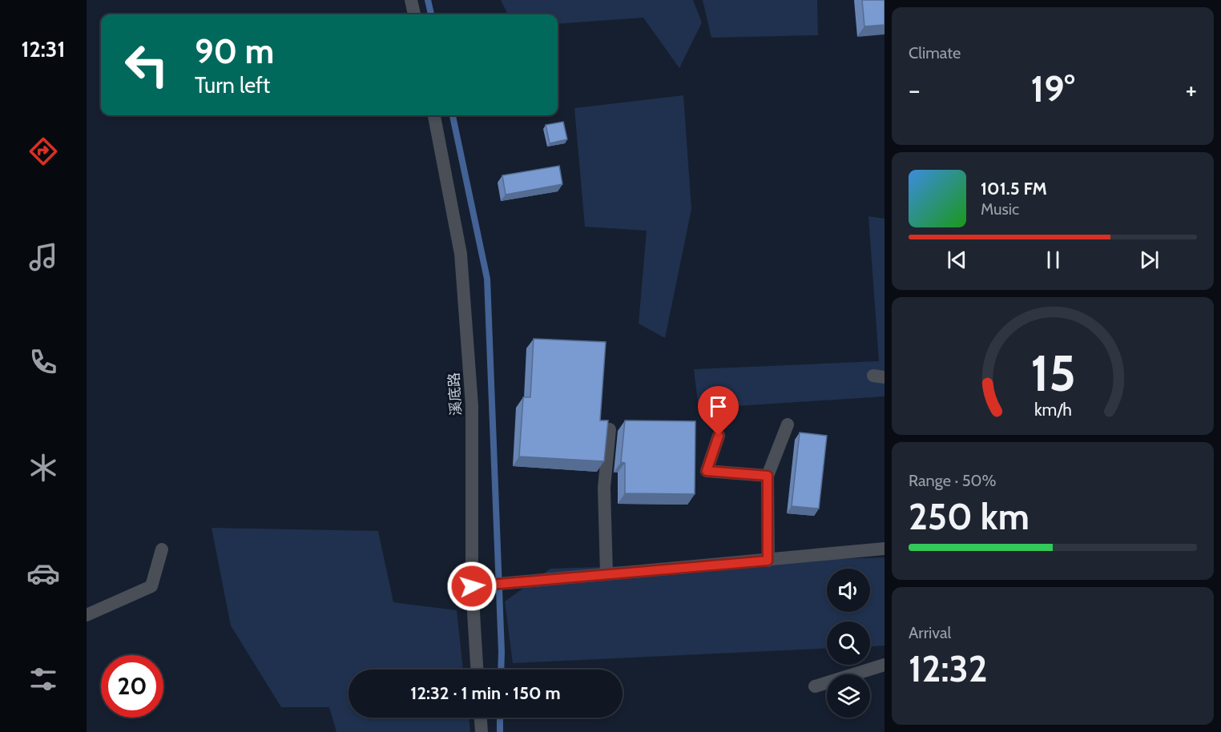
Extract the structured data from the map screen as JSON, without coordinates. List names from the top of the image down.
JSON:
{
  "streets": {
    "street": ["溪底路"]
  },
  "page": {
    "tabs": "12:31",
    "tile": [
      "Climate",
      ["Range · 50%", "250 km"],
      ["Arrival", "12:32"]
    ],
    "turn": ["90 m", "Turn left"],
    "heat": ["−", "19°", "+"],
    "song": ["101.5 FM", "Music"],
    "limit": "20",
    "trip": "12:32 · 1 min · 150 m",
    "gauge": ["15", "km/h"]
  }
}
